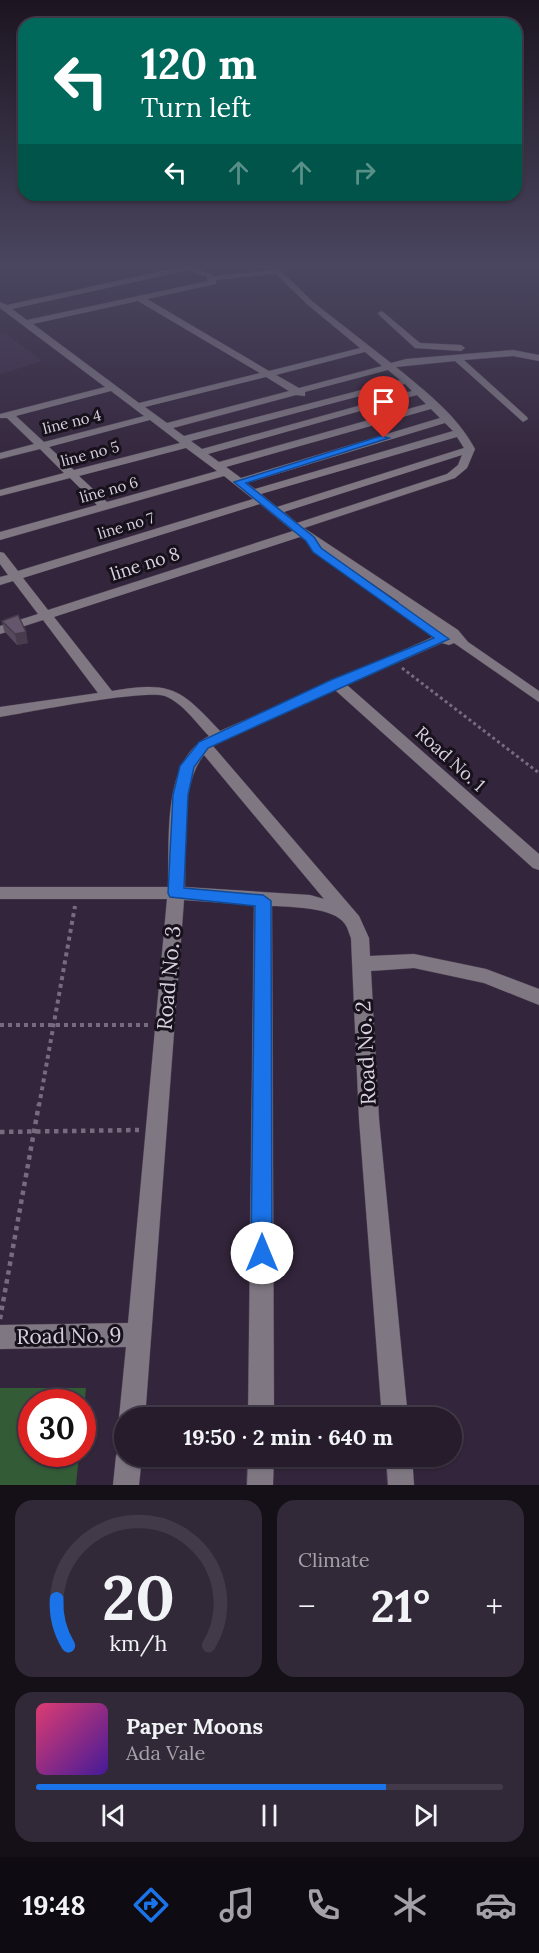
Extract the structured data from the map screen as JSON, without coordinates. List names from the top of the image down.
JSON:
{
  "streets": {
    "street": [
      "line no 4",
      "line no 5",
      "line no 6",
      "line no 7",
      "line no 8",
      "Road No. 1",
      "Road No. 3",
      "Road No. 2",
      "Road No. 9"
    ]
  },
  "crossings": [
    ["Road No. 1", "Road No. 3"],
    ["Road No. 3", "Road No. 2"],
    ["Road No. 3", "Road No. 9"]
  ],
  "page": {
    "turn": ["120 m", "Turn left"],
    "limit": "30",
    "trip": "19:50 · 2 min · 640 m",
    "tile": "Climate",
    "heat": ["−", "21°", "+"],
    "song": ["Paper Moons", "Ada Vale"],
    "tabs": "19:48",
    "gauge": ["20", "km/h"]
  }
}
